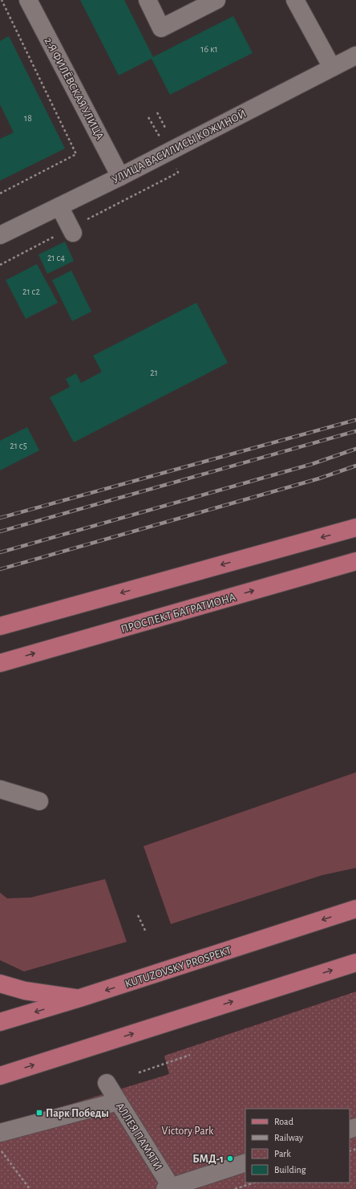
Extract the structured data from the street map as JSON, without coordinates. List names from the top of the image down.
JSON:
{
  "streets": {
    "main road": ["ПРОСПЕКТ БАГРАТИОНА", "KUTUZOVSKY PROSPEKT"],
    "street": ["2-Я ФИЛЁВСКАЯ УЛИЦА", "УЛИЦА ВАСИЛИСЫ КОЖИНОЙ", "АЛЛЕЯ ПАМЯТИ"]
  },
  "crossings": [
    ["2-Я ФИЛЁВСКАЯ УЛИЦА", "УЛИЦА ВАСИЛИСЫ КОЖИНОЙ"]
  ],
  "parks": ["Victory Park"],
  "places": {
    "transit": ["Парк Победы"],
    "other": ["БМД-1"]
  },
  "house_numbers": [
    "16 к1",
    "18",
    "21 с4",
    "21 с2",
    "21",
    "21 с5"
  ],
  "legend": [
    "Road",
    "Railway",
    "Park",
    "Building"
  ]
}
